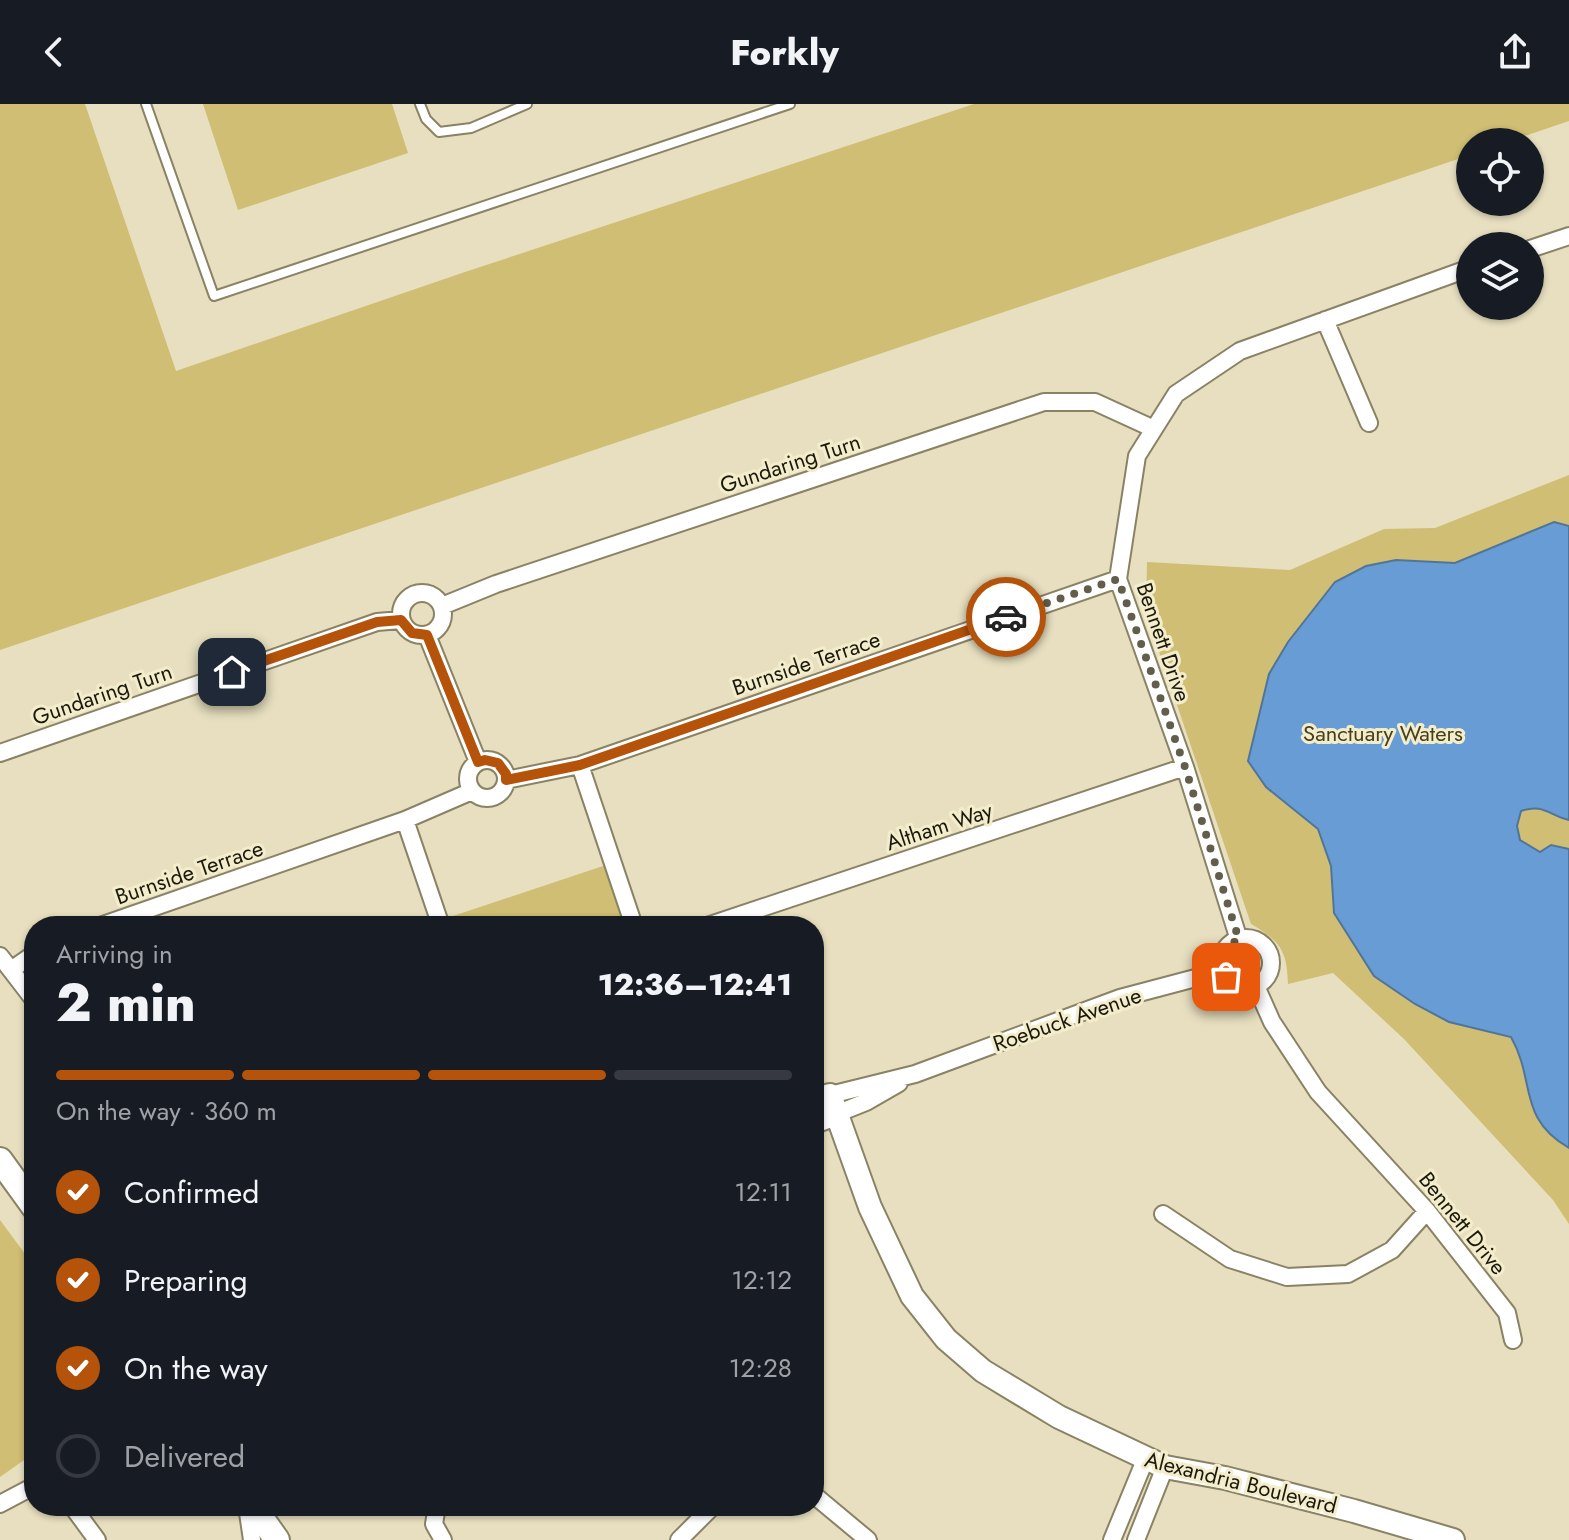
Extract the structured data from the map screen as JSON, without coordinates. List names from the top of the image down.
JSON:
{
  "streets": {
    "street": [
      "Gundaring Turn",
      "Bennett Drive",
      "Burnside Terrace",
      "Altham Way",
      "Roebuck Avenue",
      "Alexandria Boulevard"
    ]
  },
  "crossings": [
    ["Gundaring Turn", "Bennett Drive"],
    ["Bennett Drive", "Burnside Terrace"],
    ["Bennett Drive", "Altham Way"],
    ["Bennett Drive", "Roebuck Avenue"],
    ["Roebuck Avenue", "Alexandria Boulevard"]
  ],
  "parks": ["Sanctuary Waters"],
  "page": {
    "header": "Forkly",
    "heading": ["2 min", "Arriving in", "12:36–12:41"],
    "bar": "On the way · 360 m",
    "list": [
      ["Confirmed", "12:11"],
      ["Preparing", "12:12"],
      ["On the way", "12:28"],
      "Delivered"
    ]
  }
}
